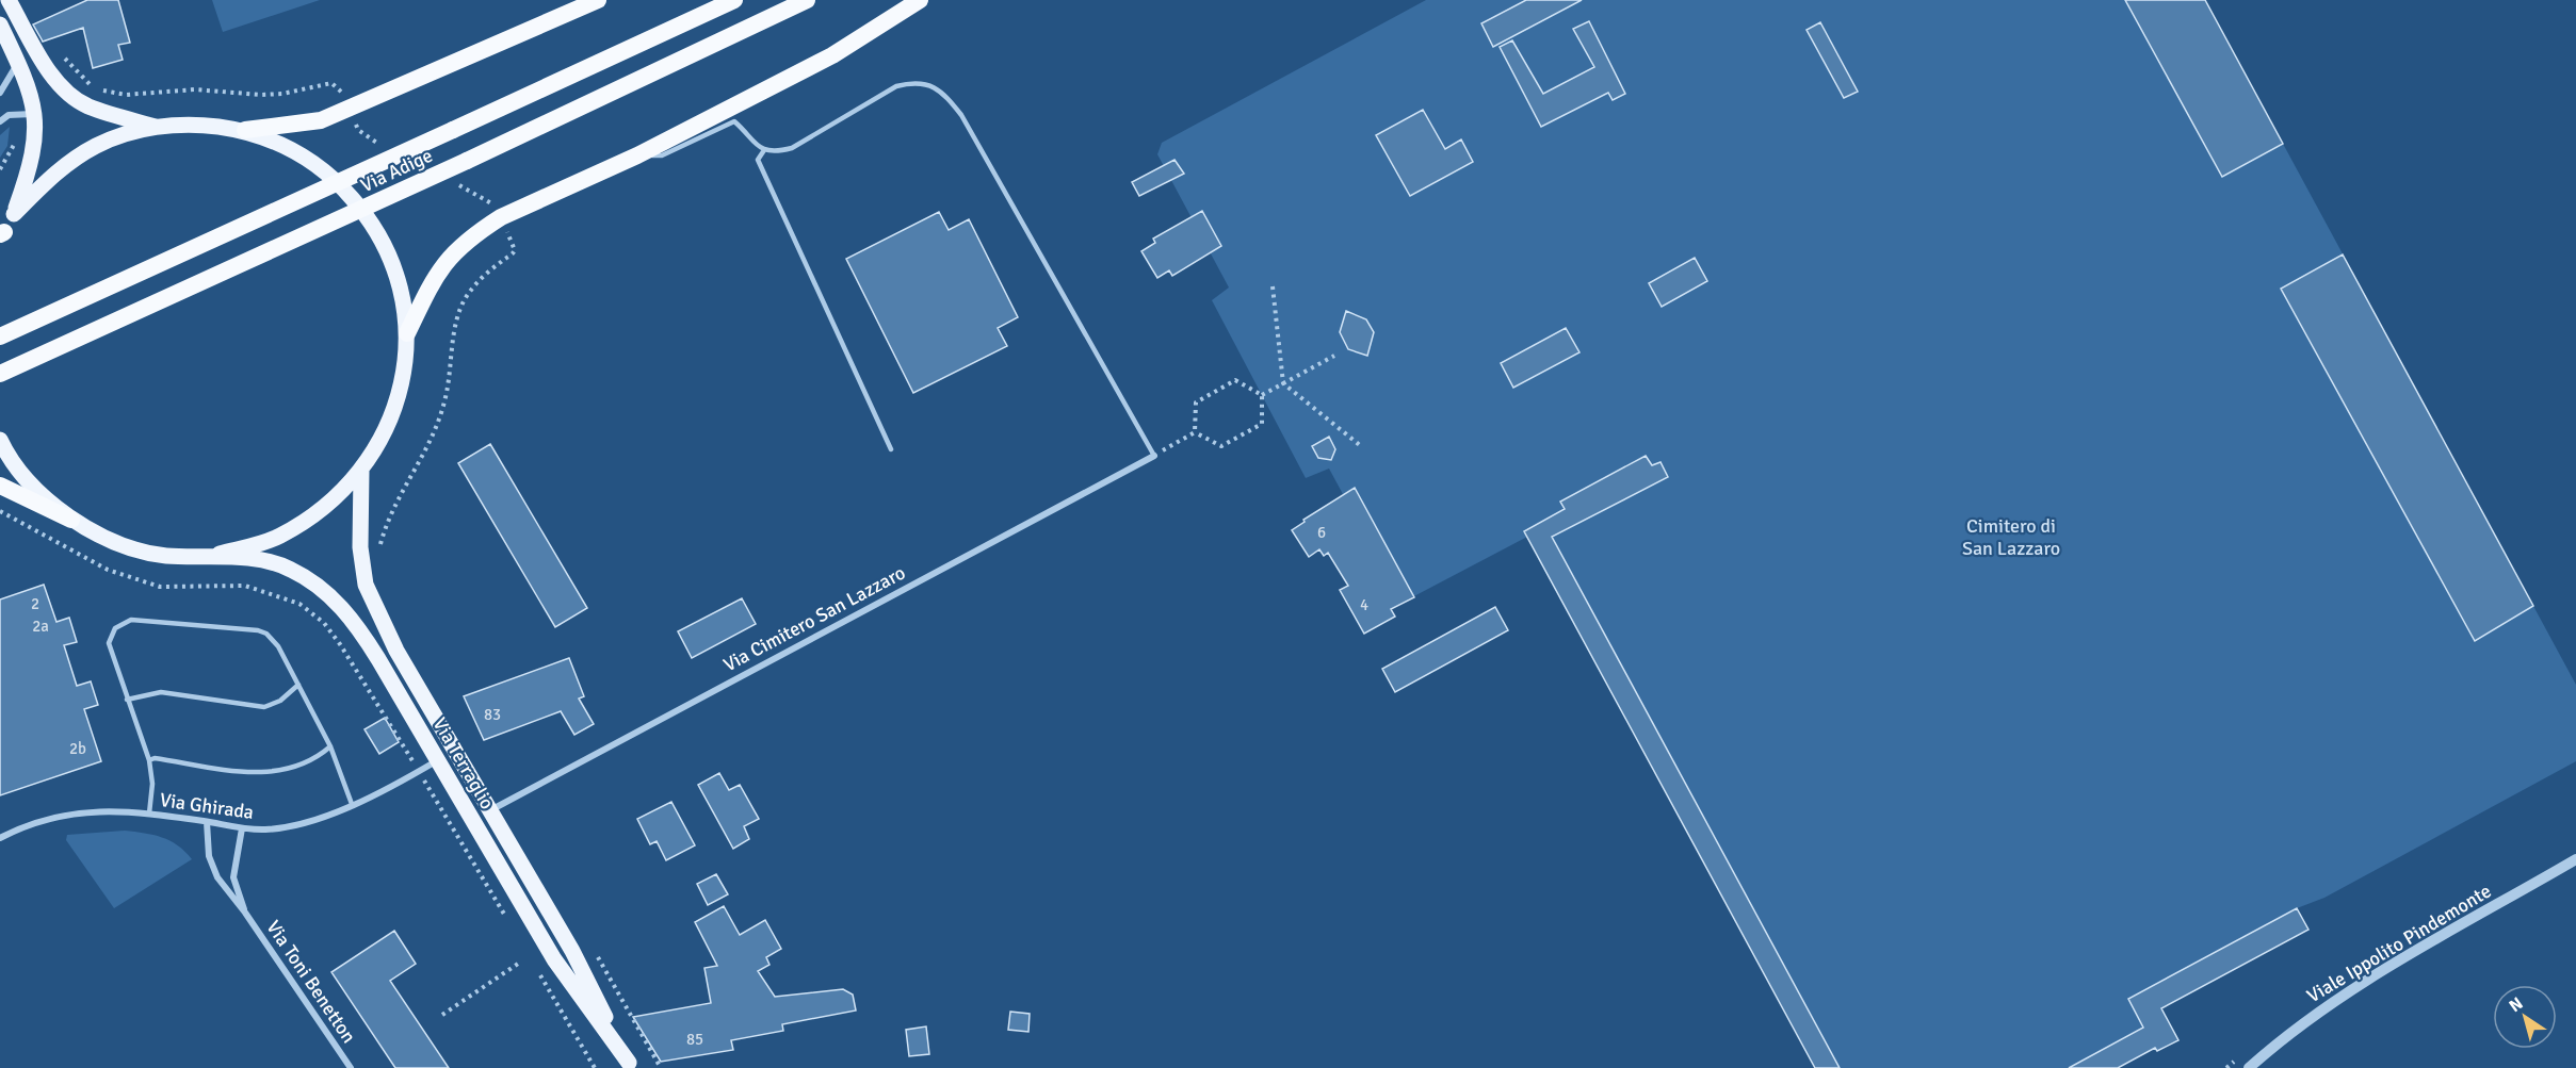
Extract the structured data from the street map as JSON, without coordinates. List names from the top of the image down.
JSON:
{
  "streets": {
    "highway": ["Via Adige"],
    "main road": ["Via Terraglio"],
    "street": [
      "Via Cimitero San Lazzaro",
      "Via Ghirada",
      "Viale Ippolito Pindemonte",
      "Via Toni Benetton"
    ]
  },
  "crossings": [
    ["Via Cimitero San Lazzaro", "Via Terraglio"],
    ["Via Terraglio", "Via Ghirada"],
    ["Via Ghirada", "Via Toni Benetton"]
  ],
  "parks": ["Cimitero di San Lazzaro"],
  "house_numbers": [
    "6",
    "2",
    "4",
    "2a",
    "83",
    "2b",
    "85"
  ],
  "north": "top left"
}
